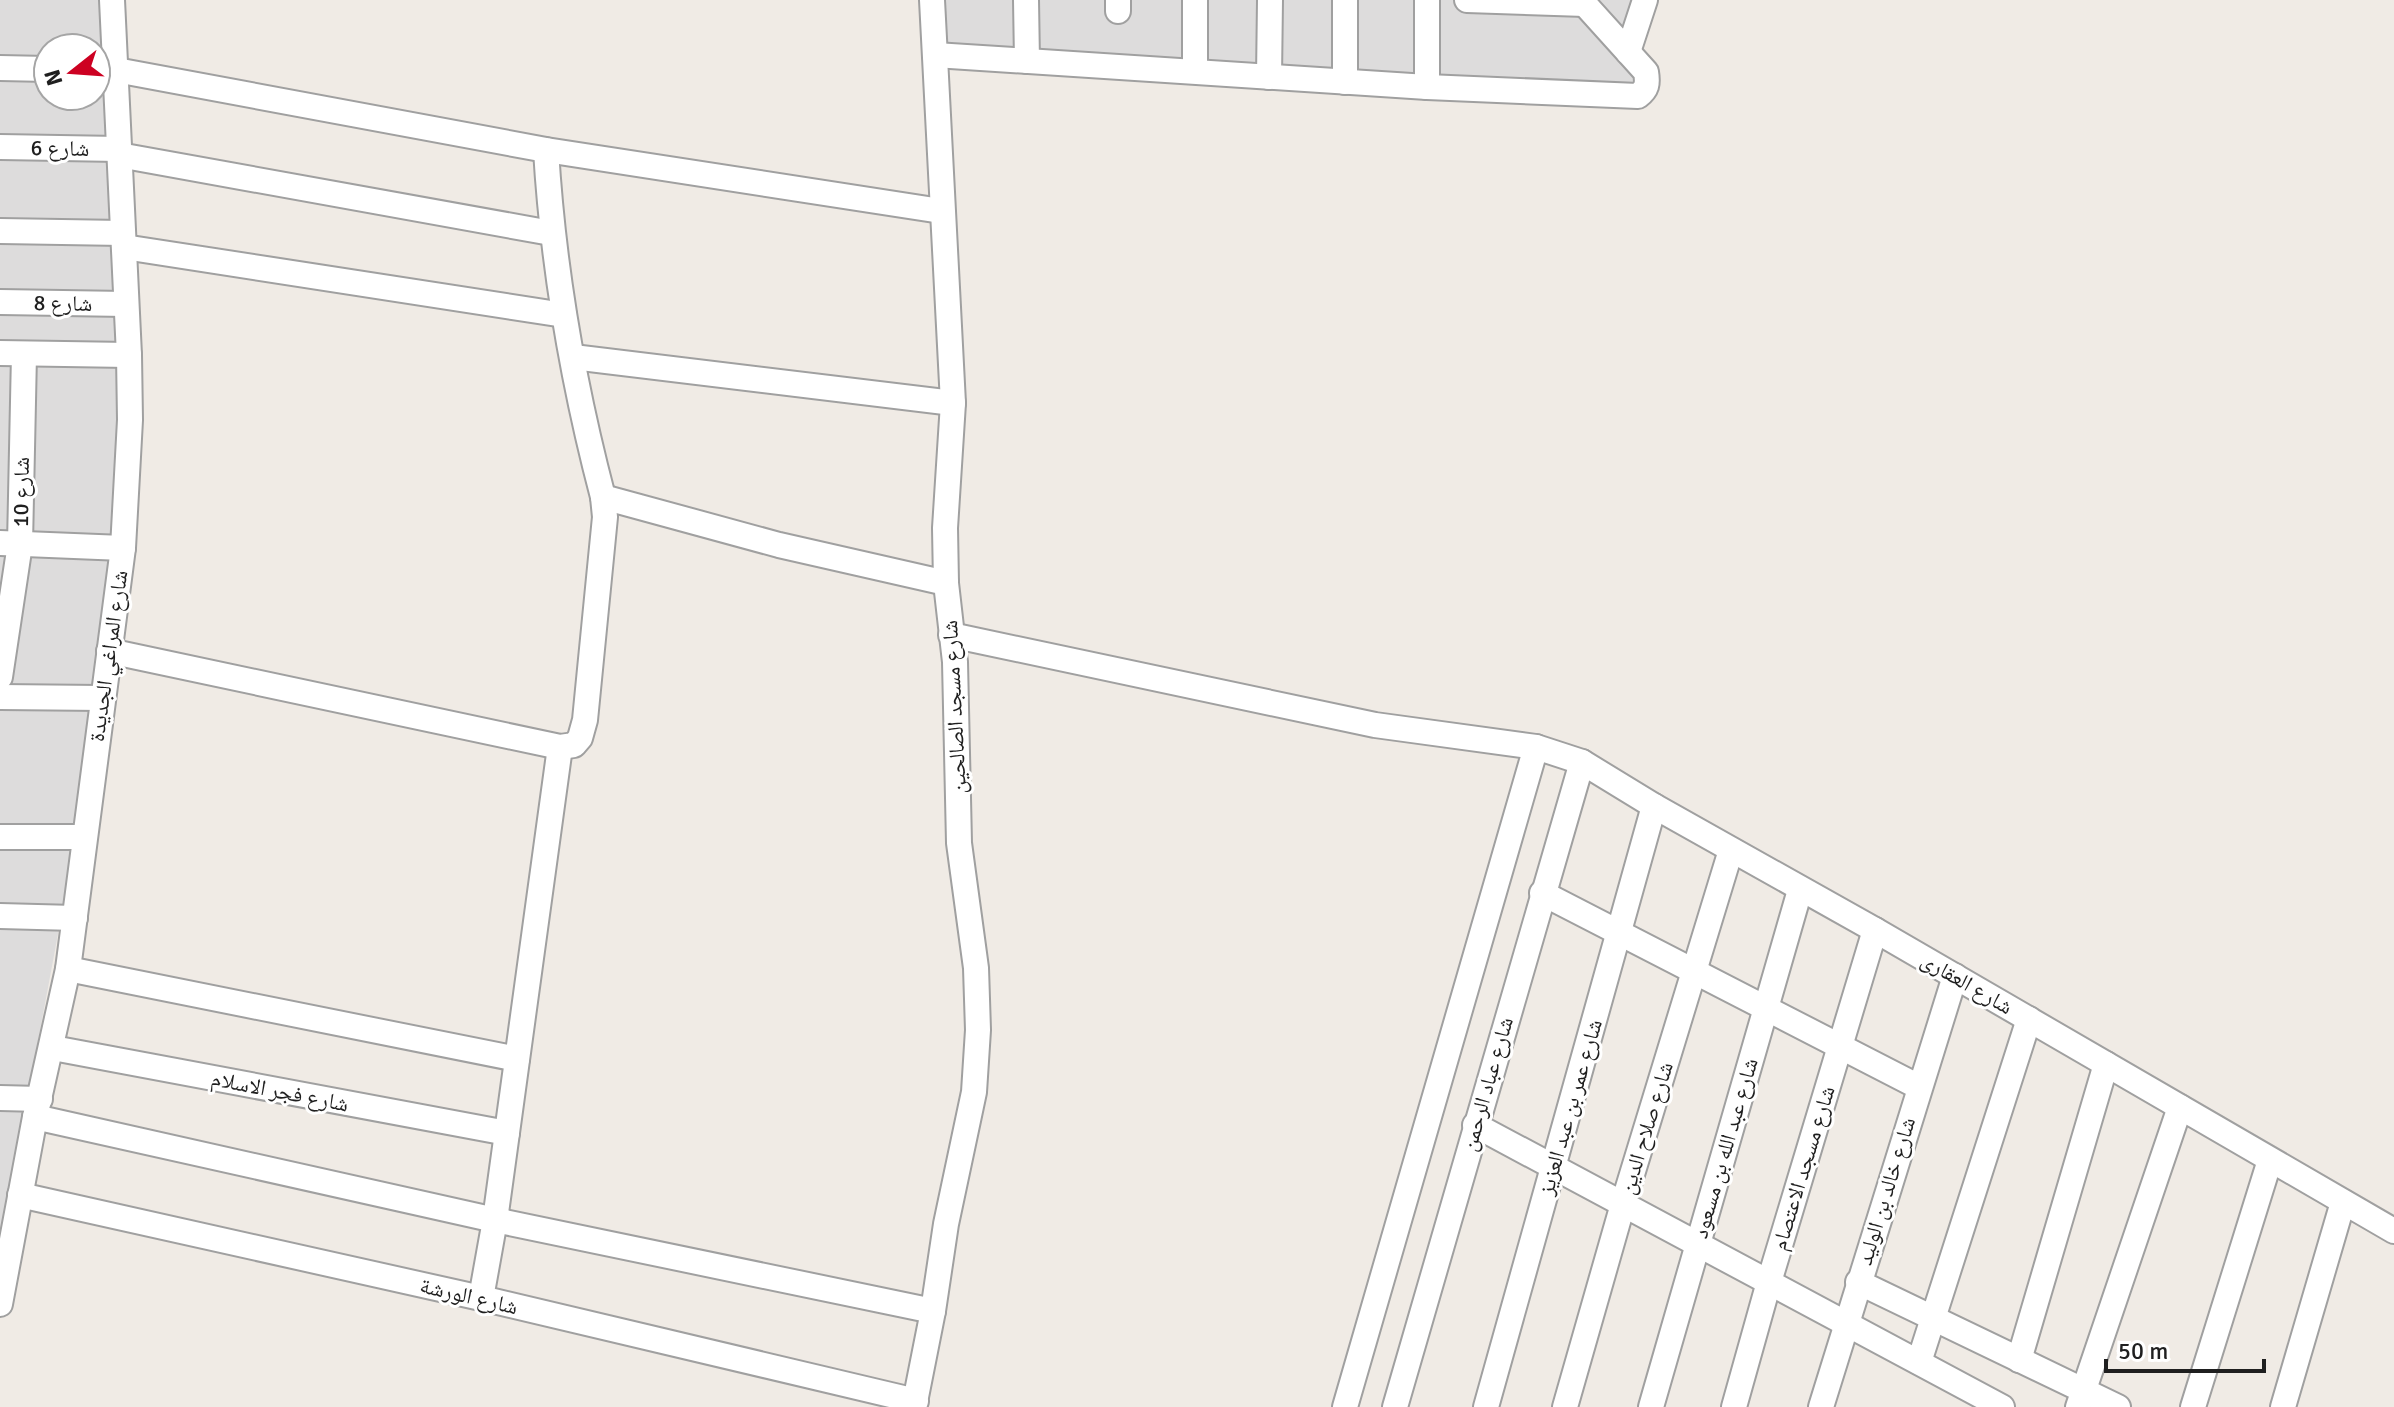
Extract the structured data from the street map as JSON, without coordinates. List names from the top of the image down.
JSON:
{
  "streets": {
    "street": [
      "شارع 6",
      "شارع 8",
      "شارع 10",
      "شارع المراغي الجديدة",
      "شارع مسجد الصالحين",
      "شارع العقارى",
      "شارع عباد الرحمن",
      "شارع فجر الاسلام",
      "شارع عمر بن عبد العزيز",
      "شارع صلاح الدين",
      "شارع عبد الله بن مسعود",
      "شارع مسجد الاعتصام",
      "شارع خالد بن الوليد",
      "شارع الورشة"
    ]
  },
  "crossings": [
    ["شارع 6", "شارع المراغي الجديدة"],
    ["شارع 8", "شارع المراغي الجديدة"],
    ["شارع المراغي الجديدة", "شارع فجر الاسلام"],
    ["شارع المراغي الجديدة", "شارع الورشة"],
    ["شارع مسجد الصالحين", "شارع العقارى"],
    ["شارع مسجد الصالحين", "شارع الورشة"],
    ["شارع العقارى", "شارع عباد الرحمن"],
    ["شارع العقارى", "شارع عمر بن عبد العزيز"],
    ["شارع العقارى", "شارع صلاح الدين"],
    ["شارع العقارى", "شارع عبد الله بن مسعود"],
    ["شارع العقارى", "شارع مسجد الاعتصام"],
    ["شارع العقارى", "شارع خالد بن الوليد"]
  ],
  "scale_bar": "50 m",
  "north": "left"
}
